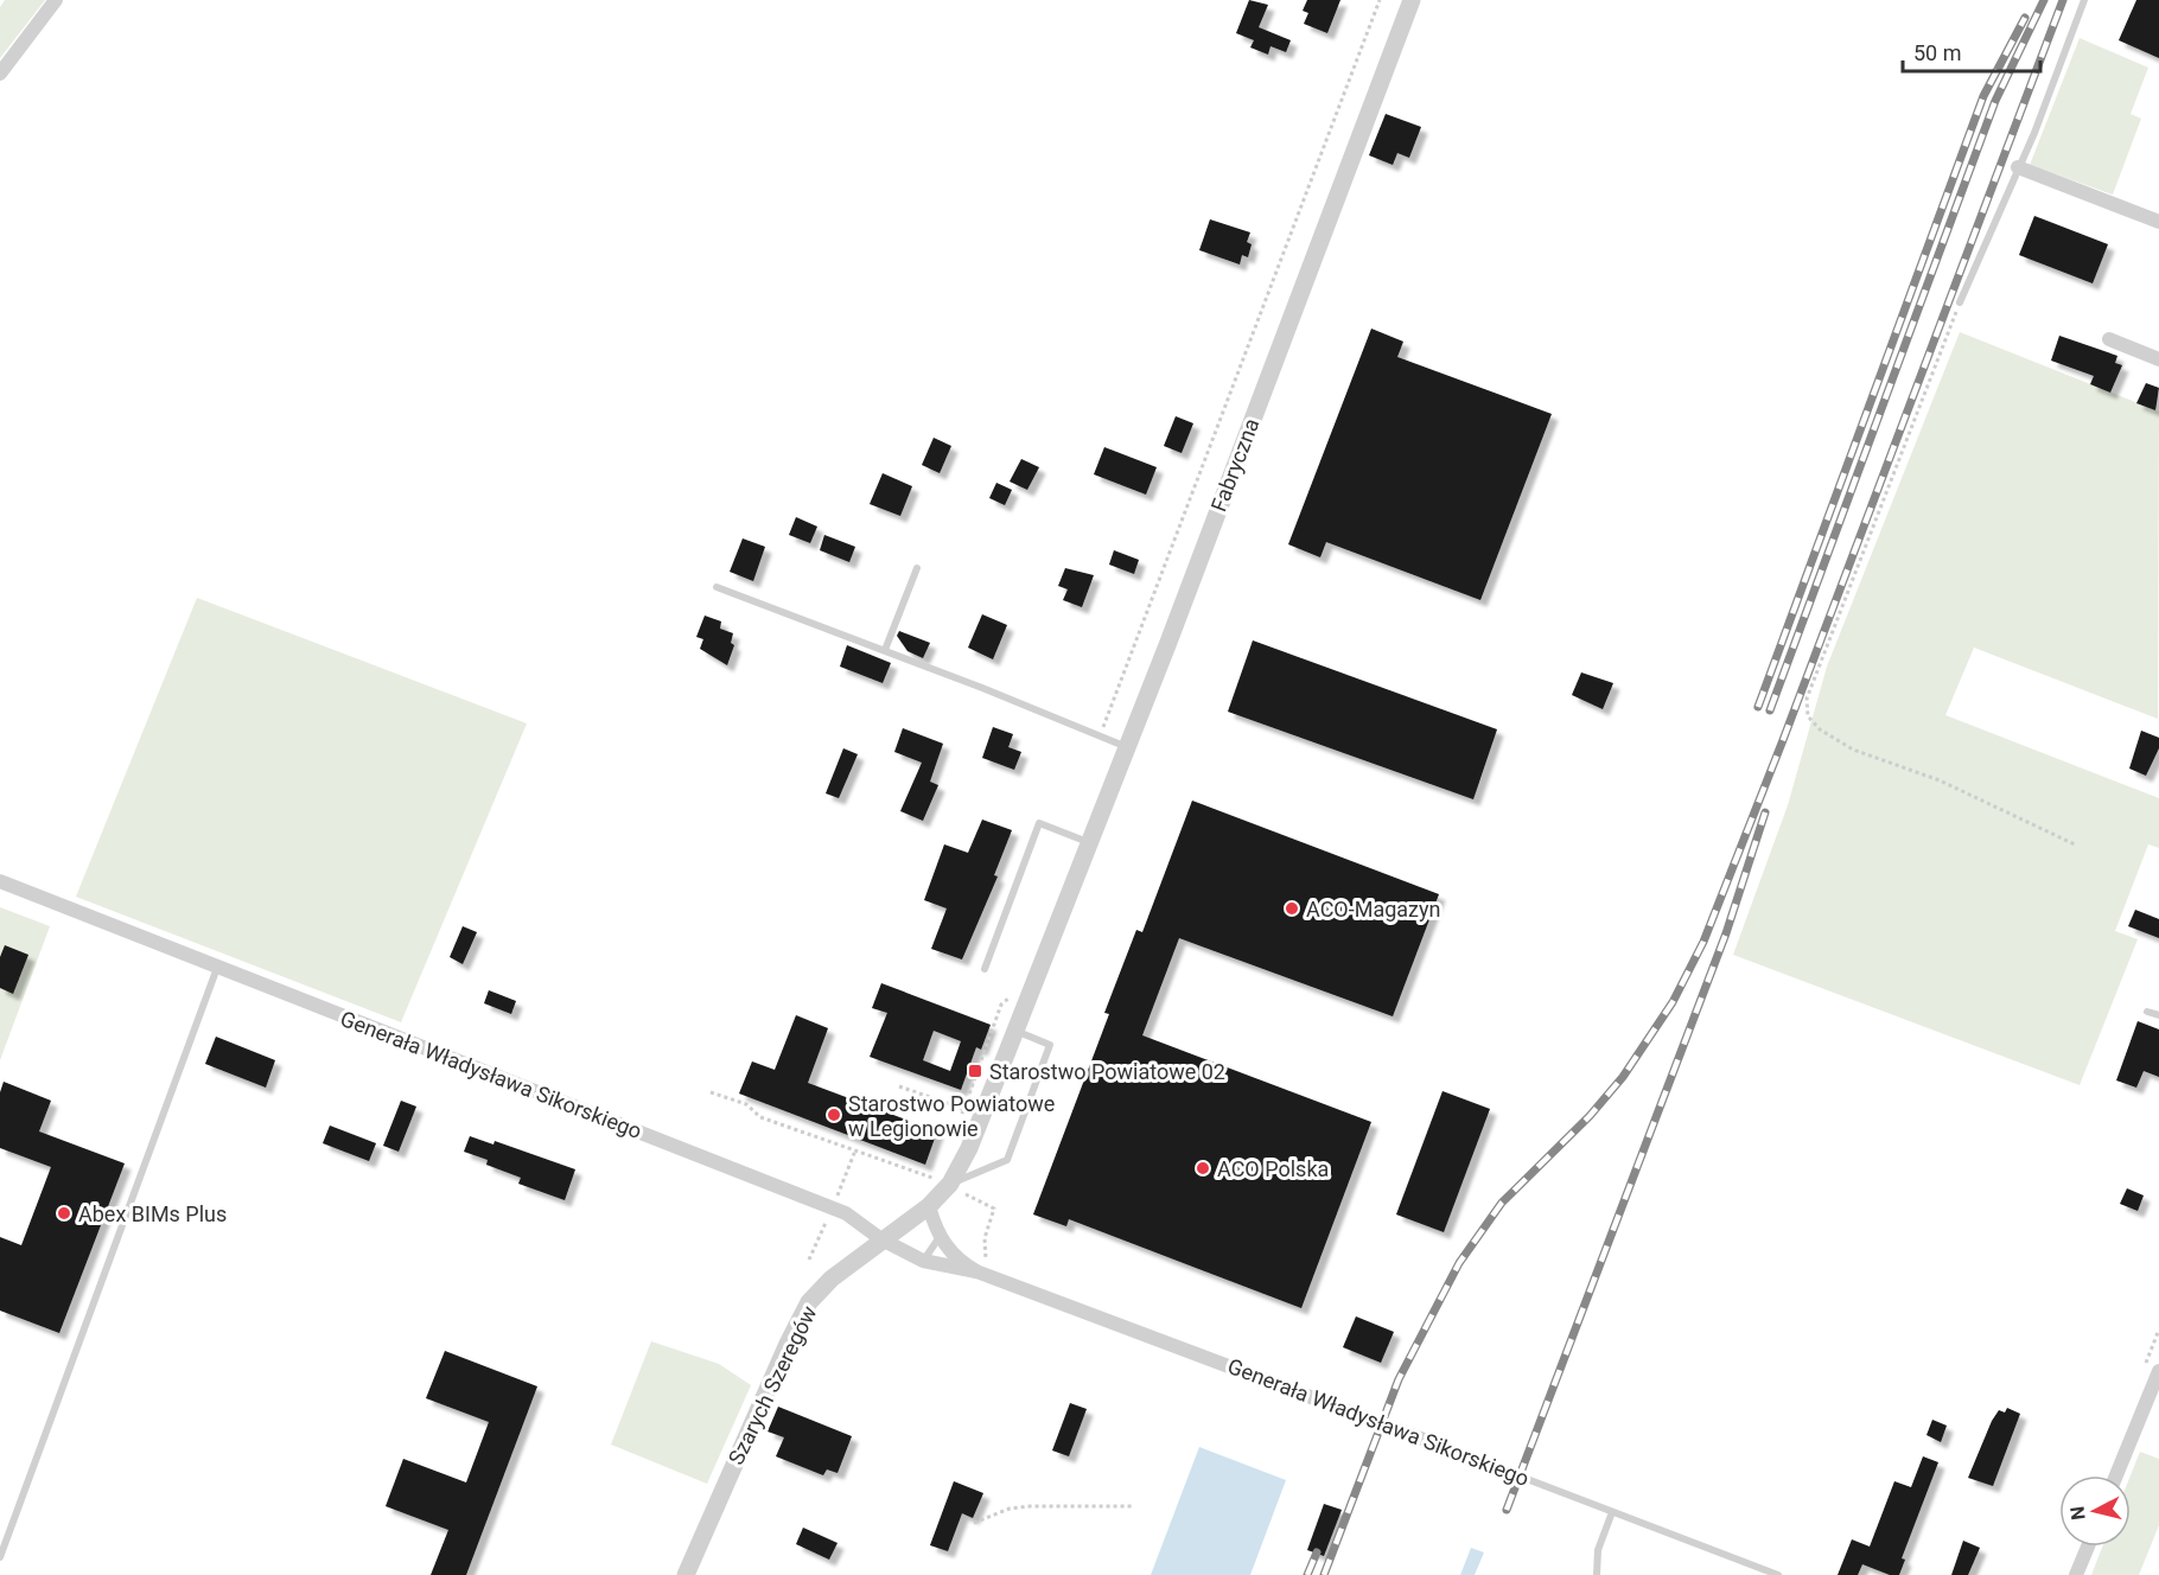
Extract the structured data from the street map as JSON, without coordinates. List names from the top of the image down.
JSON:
{
  "streets": {
    "street": ["Fabryczna", "Generała Władysława Sikorskiego", "Szarych Szeregów"]
  },
  "crossings": [
    ["Fabryczna", "Szarych Szeregów"],
    ["Generała Władysława Sikorskiego", "Szarych Szeregów"]
  ],
  "places": {
    "other": [
      "ACO-Magazyn",
      "Starostwo Powiatowe w Legionowie",
      "ACO Polska",
      "Abex BIMs Plus"
    ],
    "transit": ["Starostwo Powiatowe 02"]
  },
  "scale_bar": "50 m",
  "north": "left"
}
